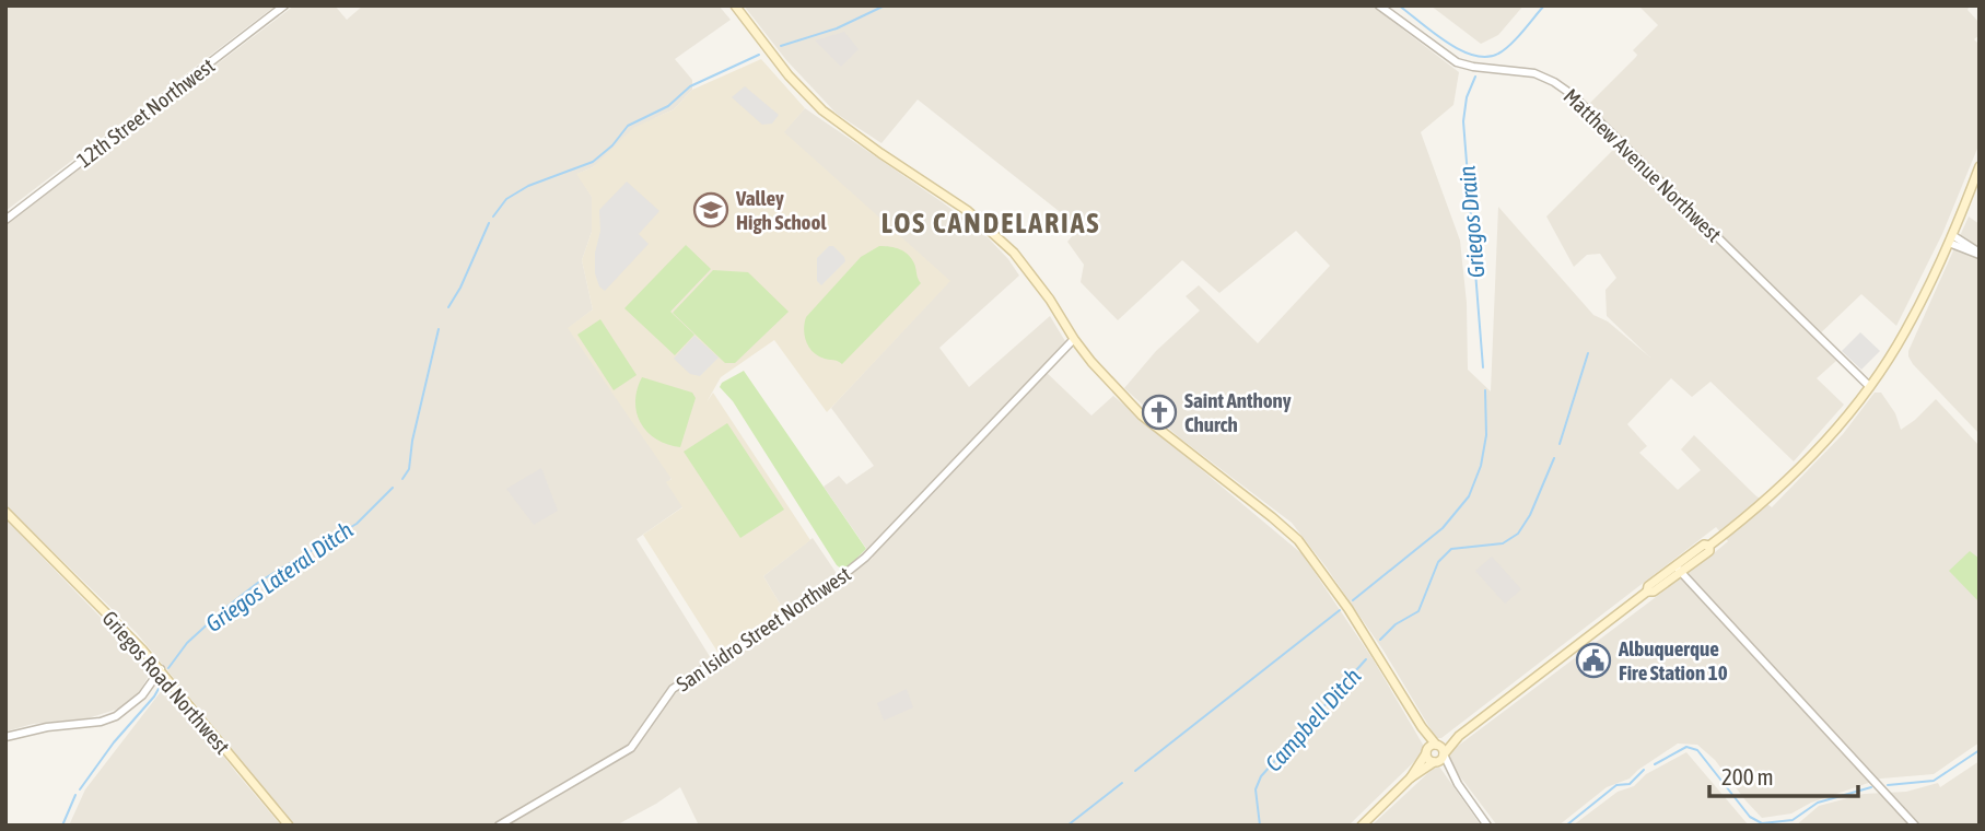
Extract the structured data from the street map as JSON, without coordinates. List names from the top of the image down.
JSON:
{
  "streets": {
    "main road": ["Griegos Road Northwest"],
    "street": ["12th Street Northwest", "Matthew Avenue Northwest", "San Isidro Street Northwest"]
  },
  "districts": ["LOS CANDELARIAS"],
  "water": ["Griegos Drain", "Griegos Lateral Ditch", "Campbell Ditch"],
  "places": {
    "school or university": ["Valley High School"],
    "church": ["Saint Anthony Church"],
    "public building": ["Albuquerque Fire Station 10"]
  },
  "scale_bar": "200 m"
}
